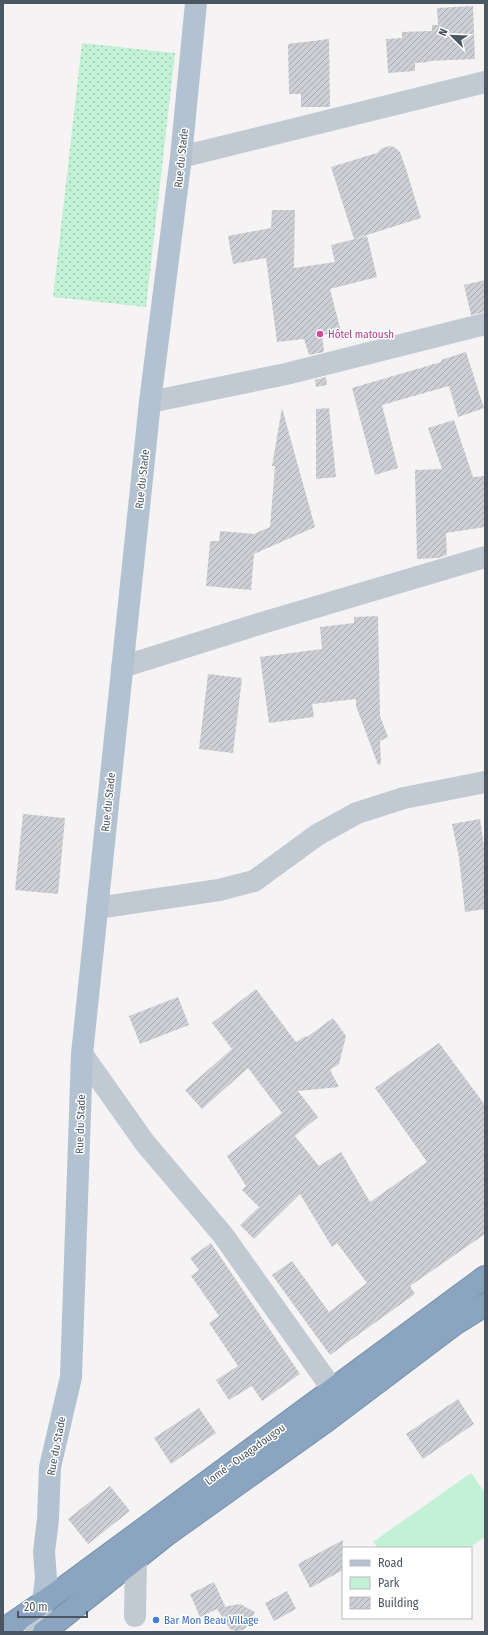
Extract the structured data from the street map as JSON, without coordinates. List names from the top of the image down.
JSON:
{
  "streets": {
    "highway": ["Lomé - Ouagadougou"],
    "main road": ["Rue du Stade"]
  },
  "crossings": [
    ["Rue du Stade", "Lomé - Ouagadougou"]
  ],
  "places": ["Hôtel matoush", "Bar Mon Beau Village"],
  "legend": ["Road", "Park", "Building"],
  "scale_bar": "20 m",
  "north": "top left"
}
